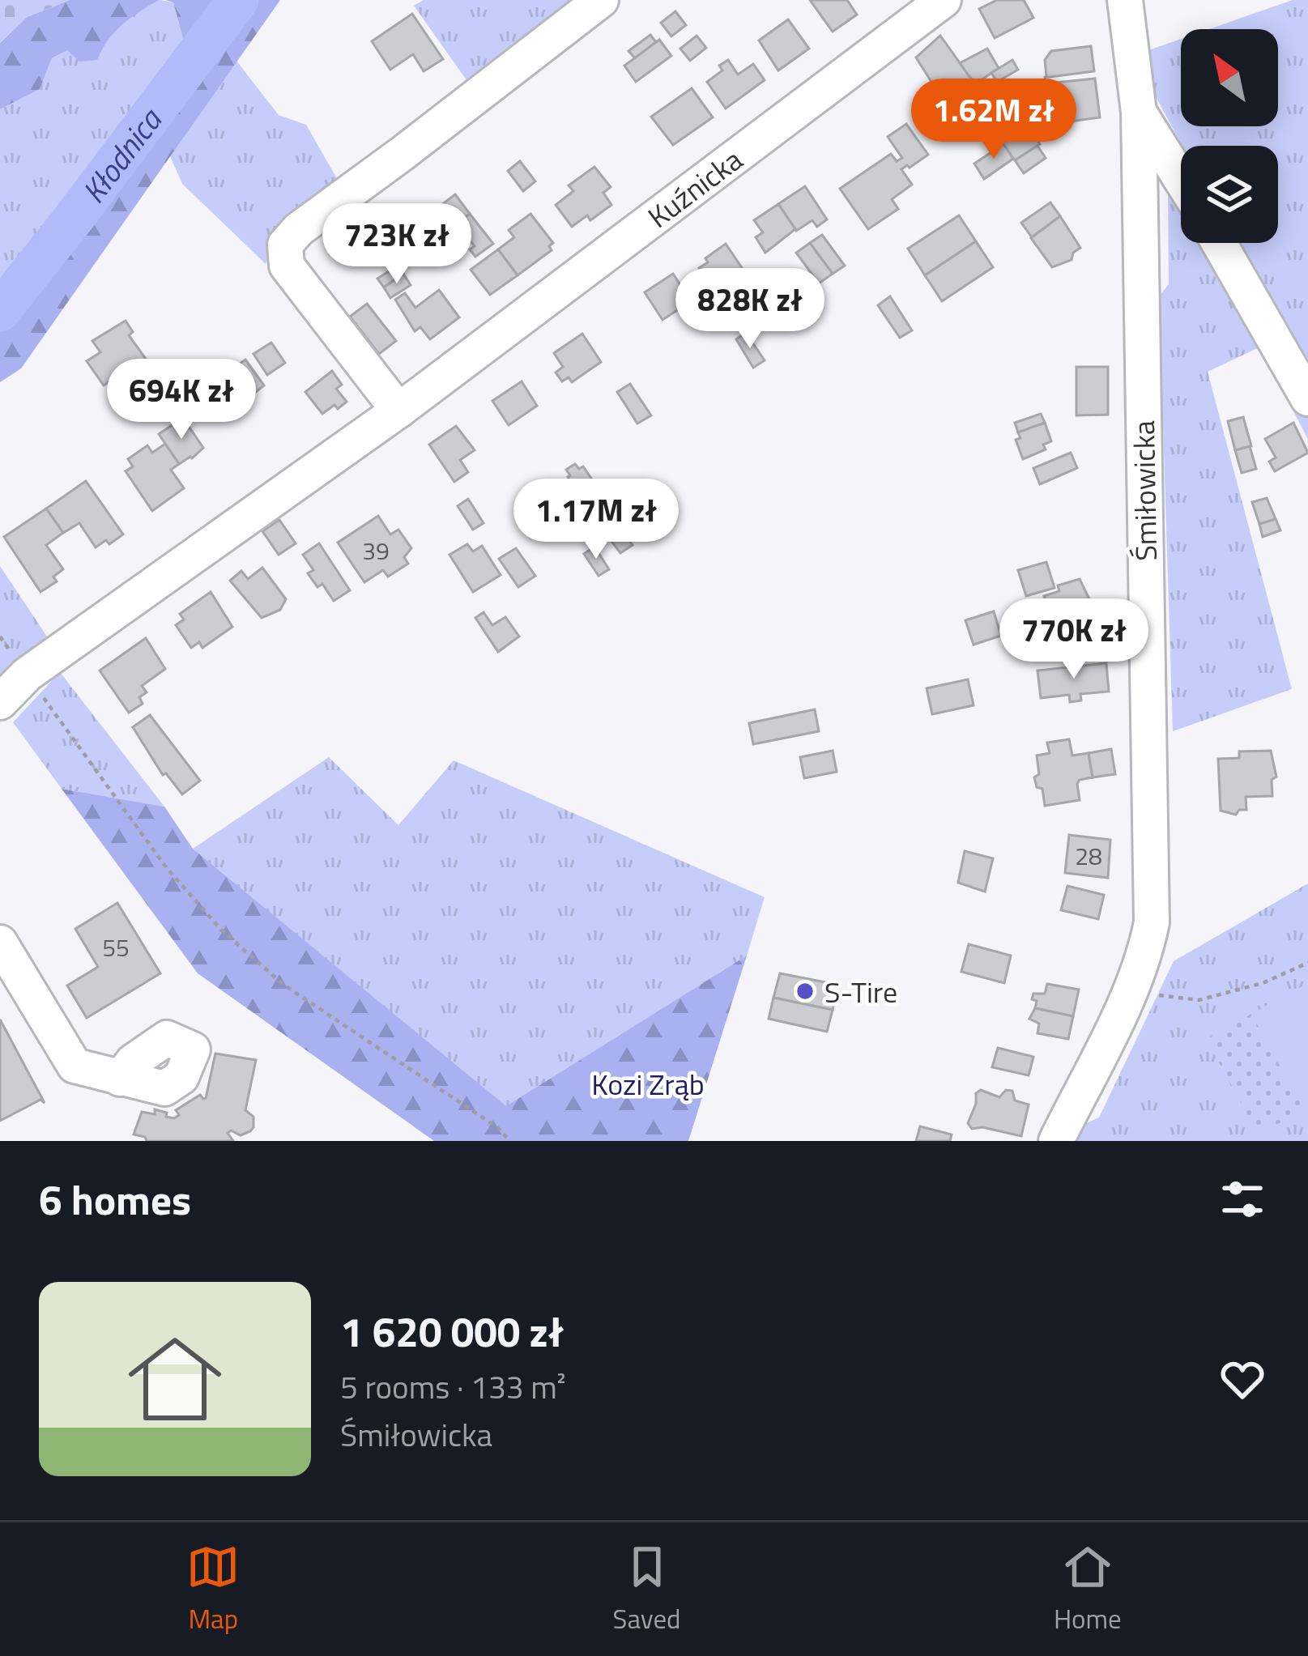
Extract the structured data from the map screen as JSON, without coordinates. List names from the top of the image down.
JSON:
{
  "streets": {
    "street": ["Kuźnicka", "Śmiłowicka"]
  },
  "water": ["Kłodnica"],
  "parks": ["Kozi Zrąb"],
  "places": ["S-Tire"],
  "house_numbers": ["39", "28", "55"],
  "north": "top left",
  "page": {
    "price": [
      "1.62M zł",
      "723K zł",
      "828K zł",
      "694K zł",
      "1.17M zł",
      "770K zł"
    ],
    "heading": "6 homes",
    "list": [
      {
        "name": "1 620 000 zł",
        "note": "5 rooms · 133 m² · Śmiłowicka"
      }
    ],
    "tabs": ["Map", "Saved", "Home"]
  }
}
